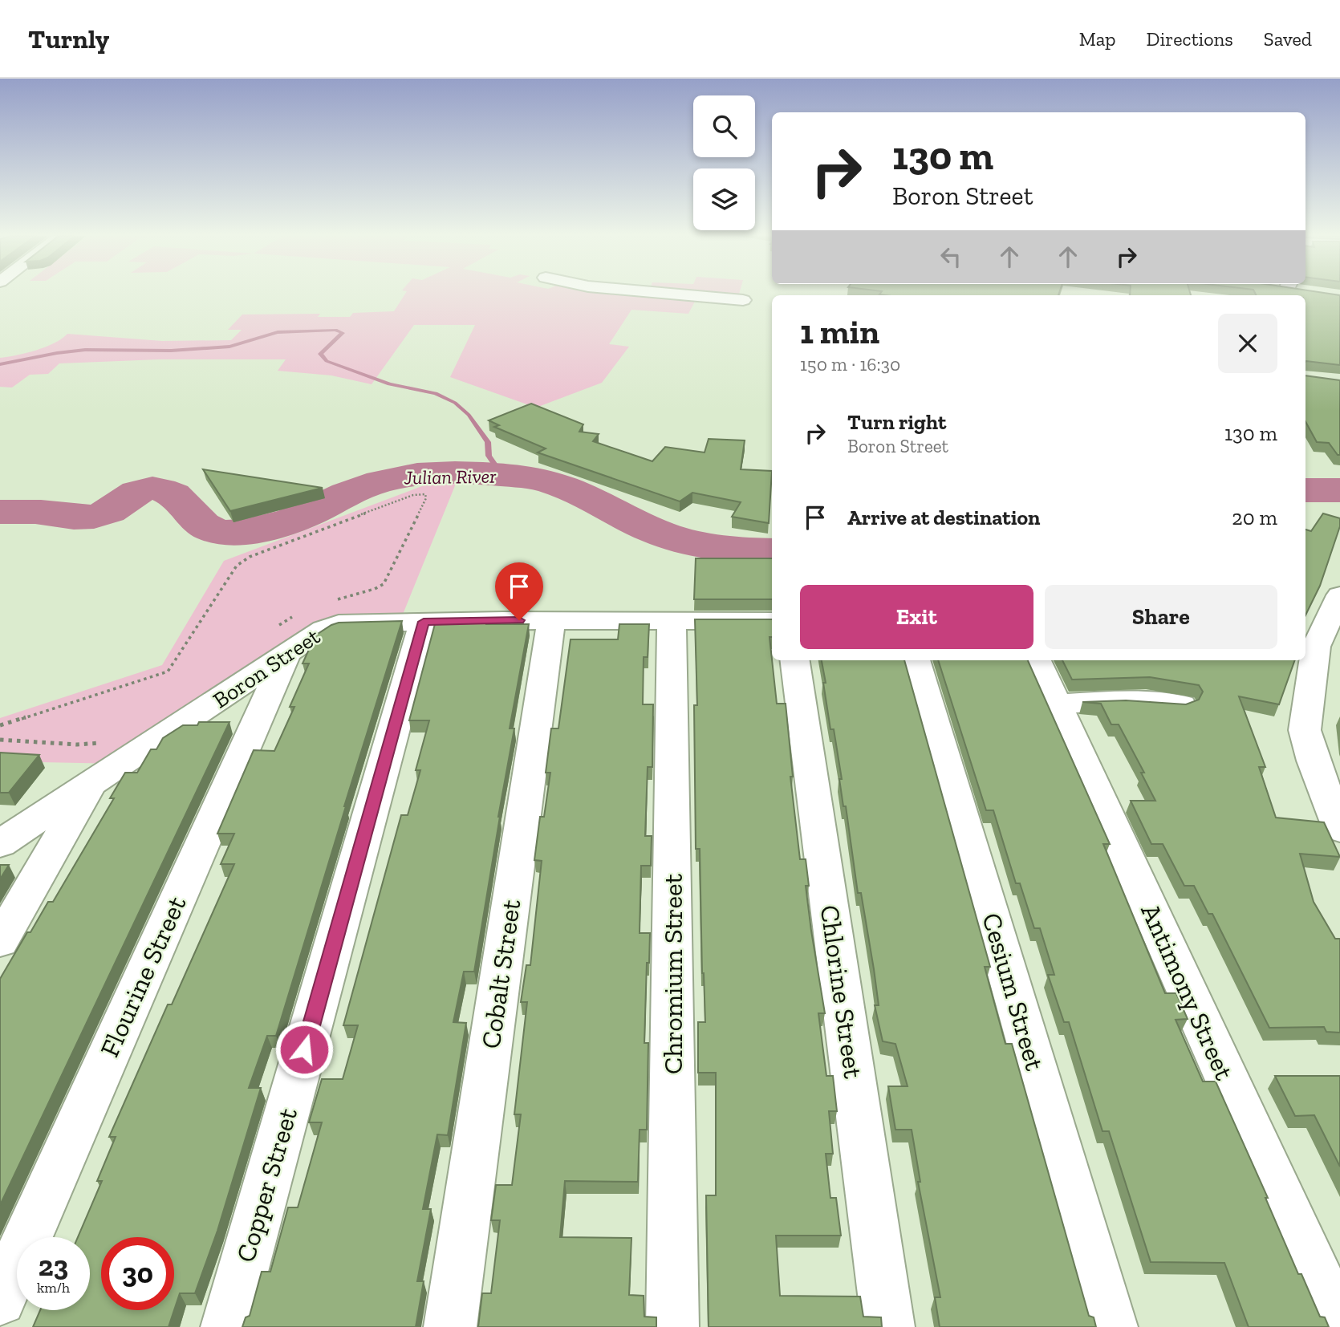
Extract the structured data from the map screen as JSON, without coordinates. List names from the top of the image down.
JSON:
{
  "streets": {
    "street": [
      "Boron Street",
      "Cobalt Street",
      "Chromium Street",
      "Flourine Street",
      "Chlorine Street",
      "Cesium Street",
      "Antimony Street",
      "Copper Street"
    ]
  },
  "crossings": [
    ["Boron Street", "Cobalt Street"],
    ["Boron Street", "Chromium Street"],
    ["Boron Street", "Flourine Street"],
    ["Boron Street", "Copper Street"]
  ],
  "water": ["Julian River"],
  "page": {
    "header": "Turnly",
    "nav": ["Map", "Directions", "Saved"],
    "turn": ["130 m", "Boron Street"],
    "heading": ["1 min", "150 m · 16:30"],
    "list": [
      {
        "name": "Turn right",
        "note": "Boron Street",
        "value": "130 m"
      },
      {
        "name": "Arrive at destination",
        "value": "20 m"
      }
    ],
    "buttons": ["Exit", "Share"],
    "speed": "23 km/h",
    "limit": "30"
  }
}
